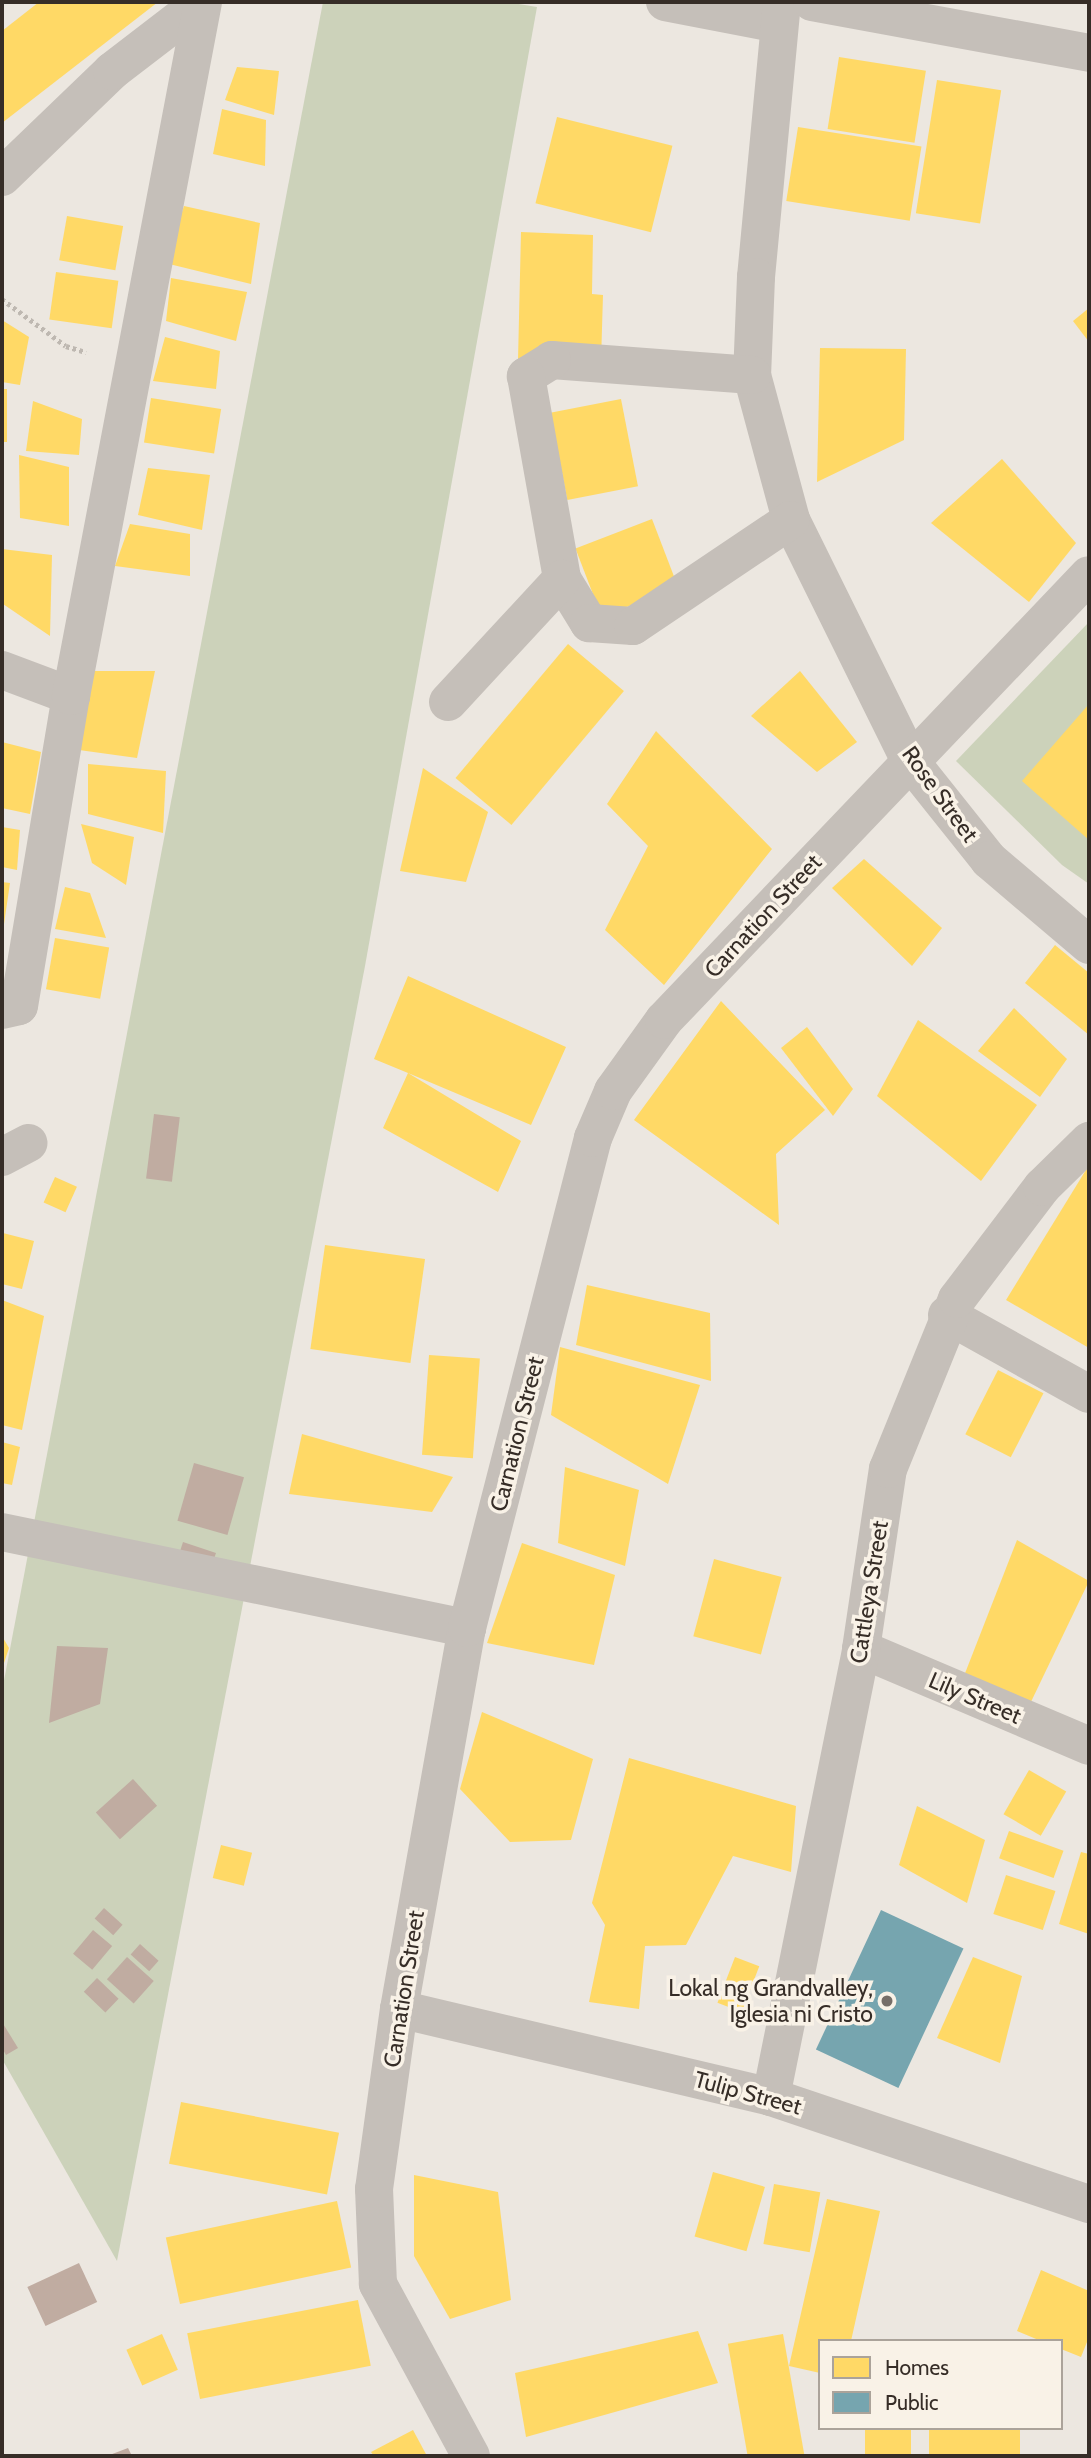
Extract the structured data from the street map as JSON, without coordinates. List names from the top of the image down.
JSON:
{
  "streets": {
    "street": [
      "Rose Street",
      "Carnation Street",
      "Cattleya Street",
      "Lily Street",
      "Tulip Street"
    ]
  },
  "crossings": [
    ["Rose Street", "Carnation Street"],
    ["Carnation Street", "Tulip Street"],
    ["Cattleya Street", "Lily Street"],
    ["Cattleya Street", "Tulip Street"]
  ],
  "places": ["Lokal ng Grandvalley, Iglesia ni Cristo"],
  "legend": ["Homes", "Public"]
}
